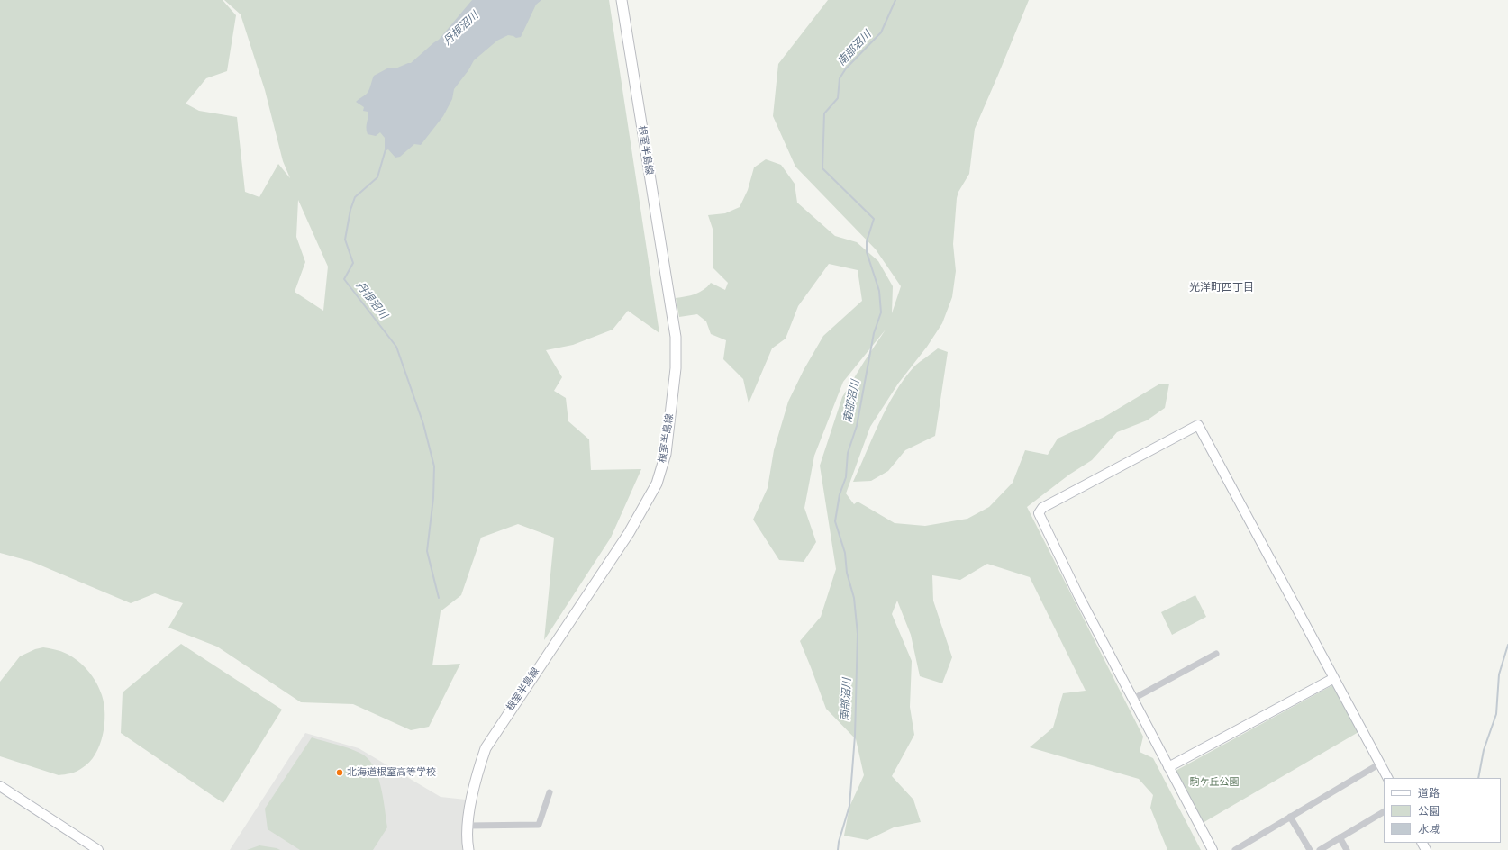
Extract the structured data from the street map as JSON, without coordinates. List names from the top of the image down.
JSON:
{
  "streets": {
    "main road": ["根室半島線"]
  },
  "districts": ["光洋町四丁目"],
  "water": ["丹根沼川", "南部沼川"],
  "parks": ["駒ケ丘公園"],
  "places": ["北海道根室高等学校"],
  "legend": ["道路", "公園", "水域"]
}
